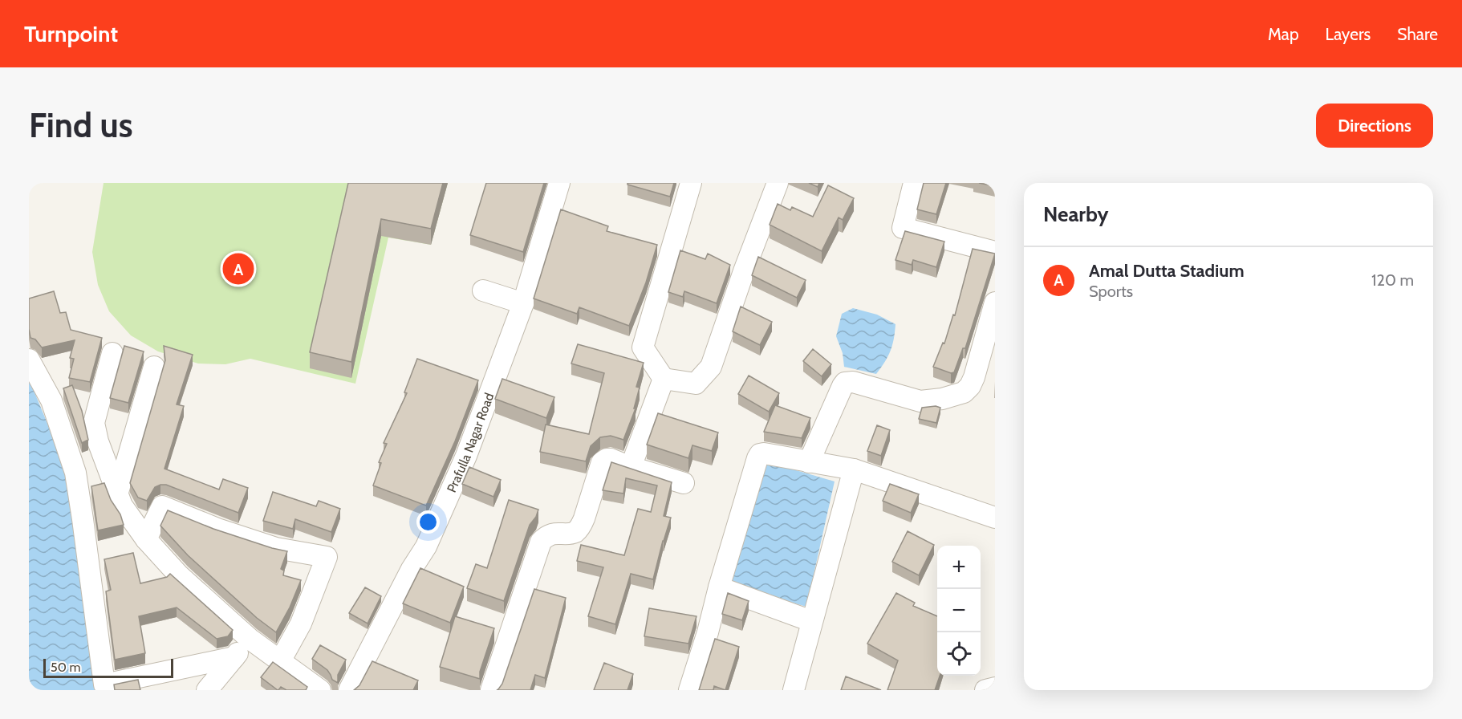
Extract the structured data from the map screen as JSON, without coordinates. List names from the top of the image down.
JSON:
{
  "streets": {
    "street": ["Prafulla Nagar Road"]
  },
  "scale_bar": "50 m",
  "page": {
    "header": "Turnpoint",
    "nav": ["Map", "Layers", "Share"],
    "buttons": "Directions",
    "title": "Find us",
    "heading": "Nearby",
    "list": [
      {
        "mark": "A",
        "name": "Amal Dutta Stadium",
        "note": "Sports",
        "value": "120 m"
      }
    ],
    "pins": "A",
    "map_buttons": ["+", "−"],
    "scale": "50 m"
  }
}
